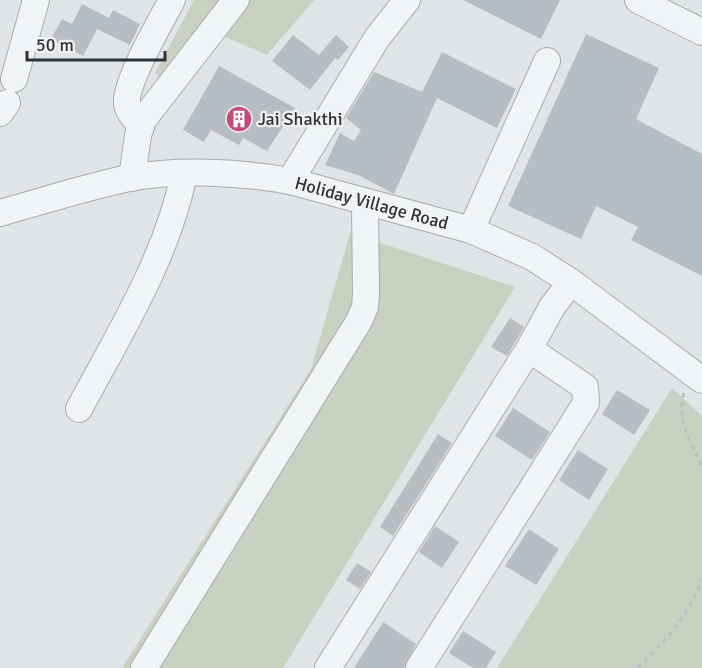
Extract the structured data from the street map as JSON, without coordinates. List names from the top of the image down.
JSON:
{
  "streets": {
    "street": ["Holiday Village Road"]
  },
  "places": {
    "building": ["Jai Shakthi"]
  },
  "scale_bar": "50 m"
}
